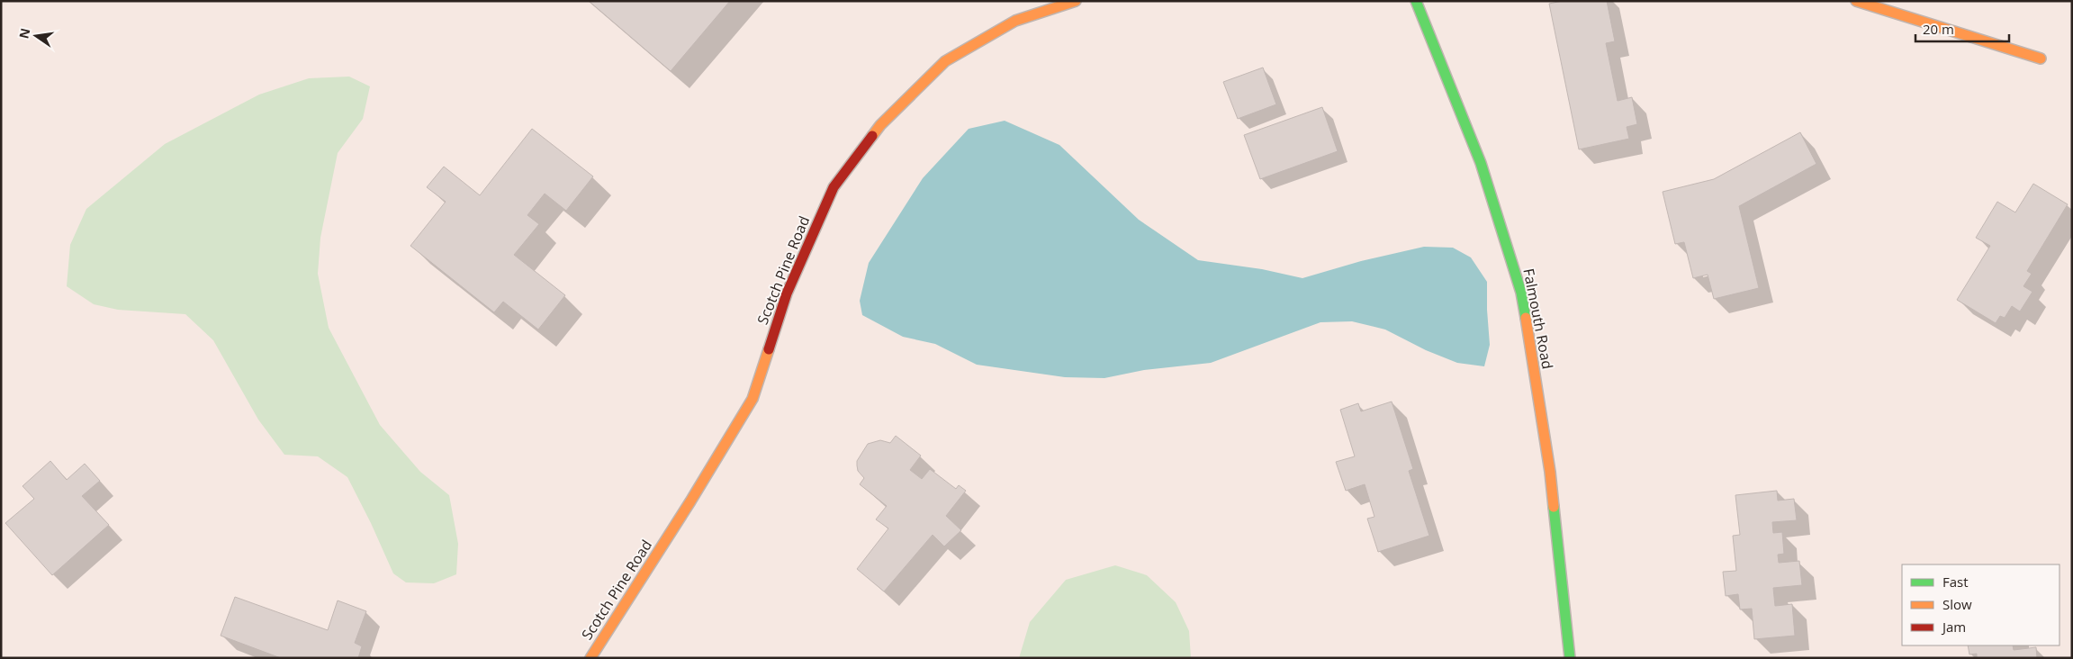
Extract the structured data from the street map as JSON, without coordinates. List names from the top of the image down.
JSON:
{
  "streets": {
    "street": ["Scotch Pine Road", "Falmouth Road"]
  },
  "legend": ["Fast", "Slow", "Jam"],
  "scale_bar": "20 m",
  "north": "left"
}
